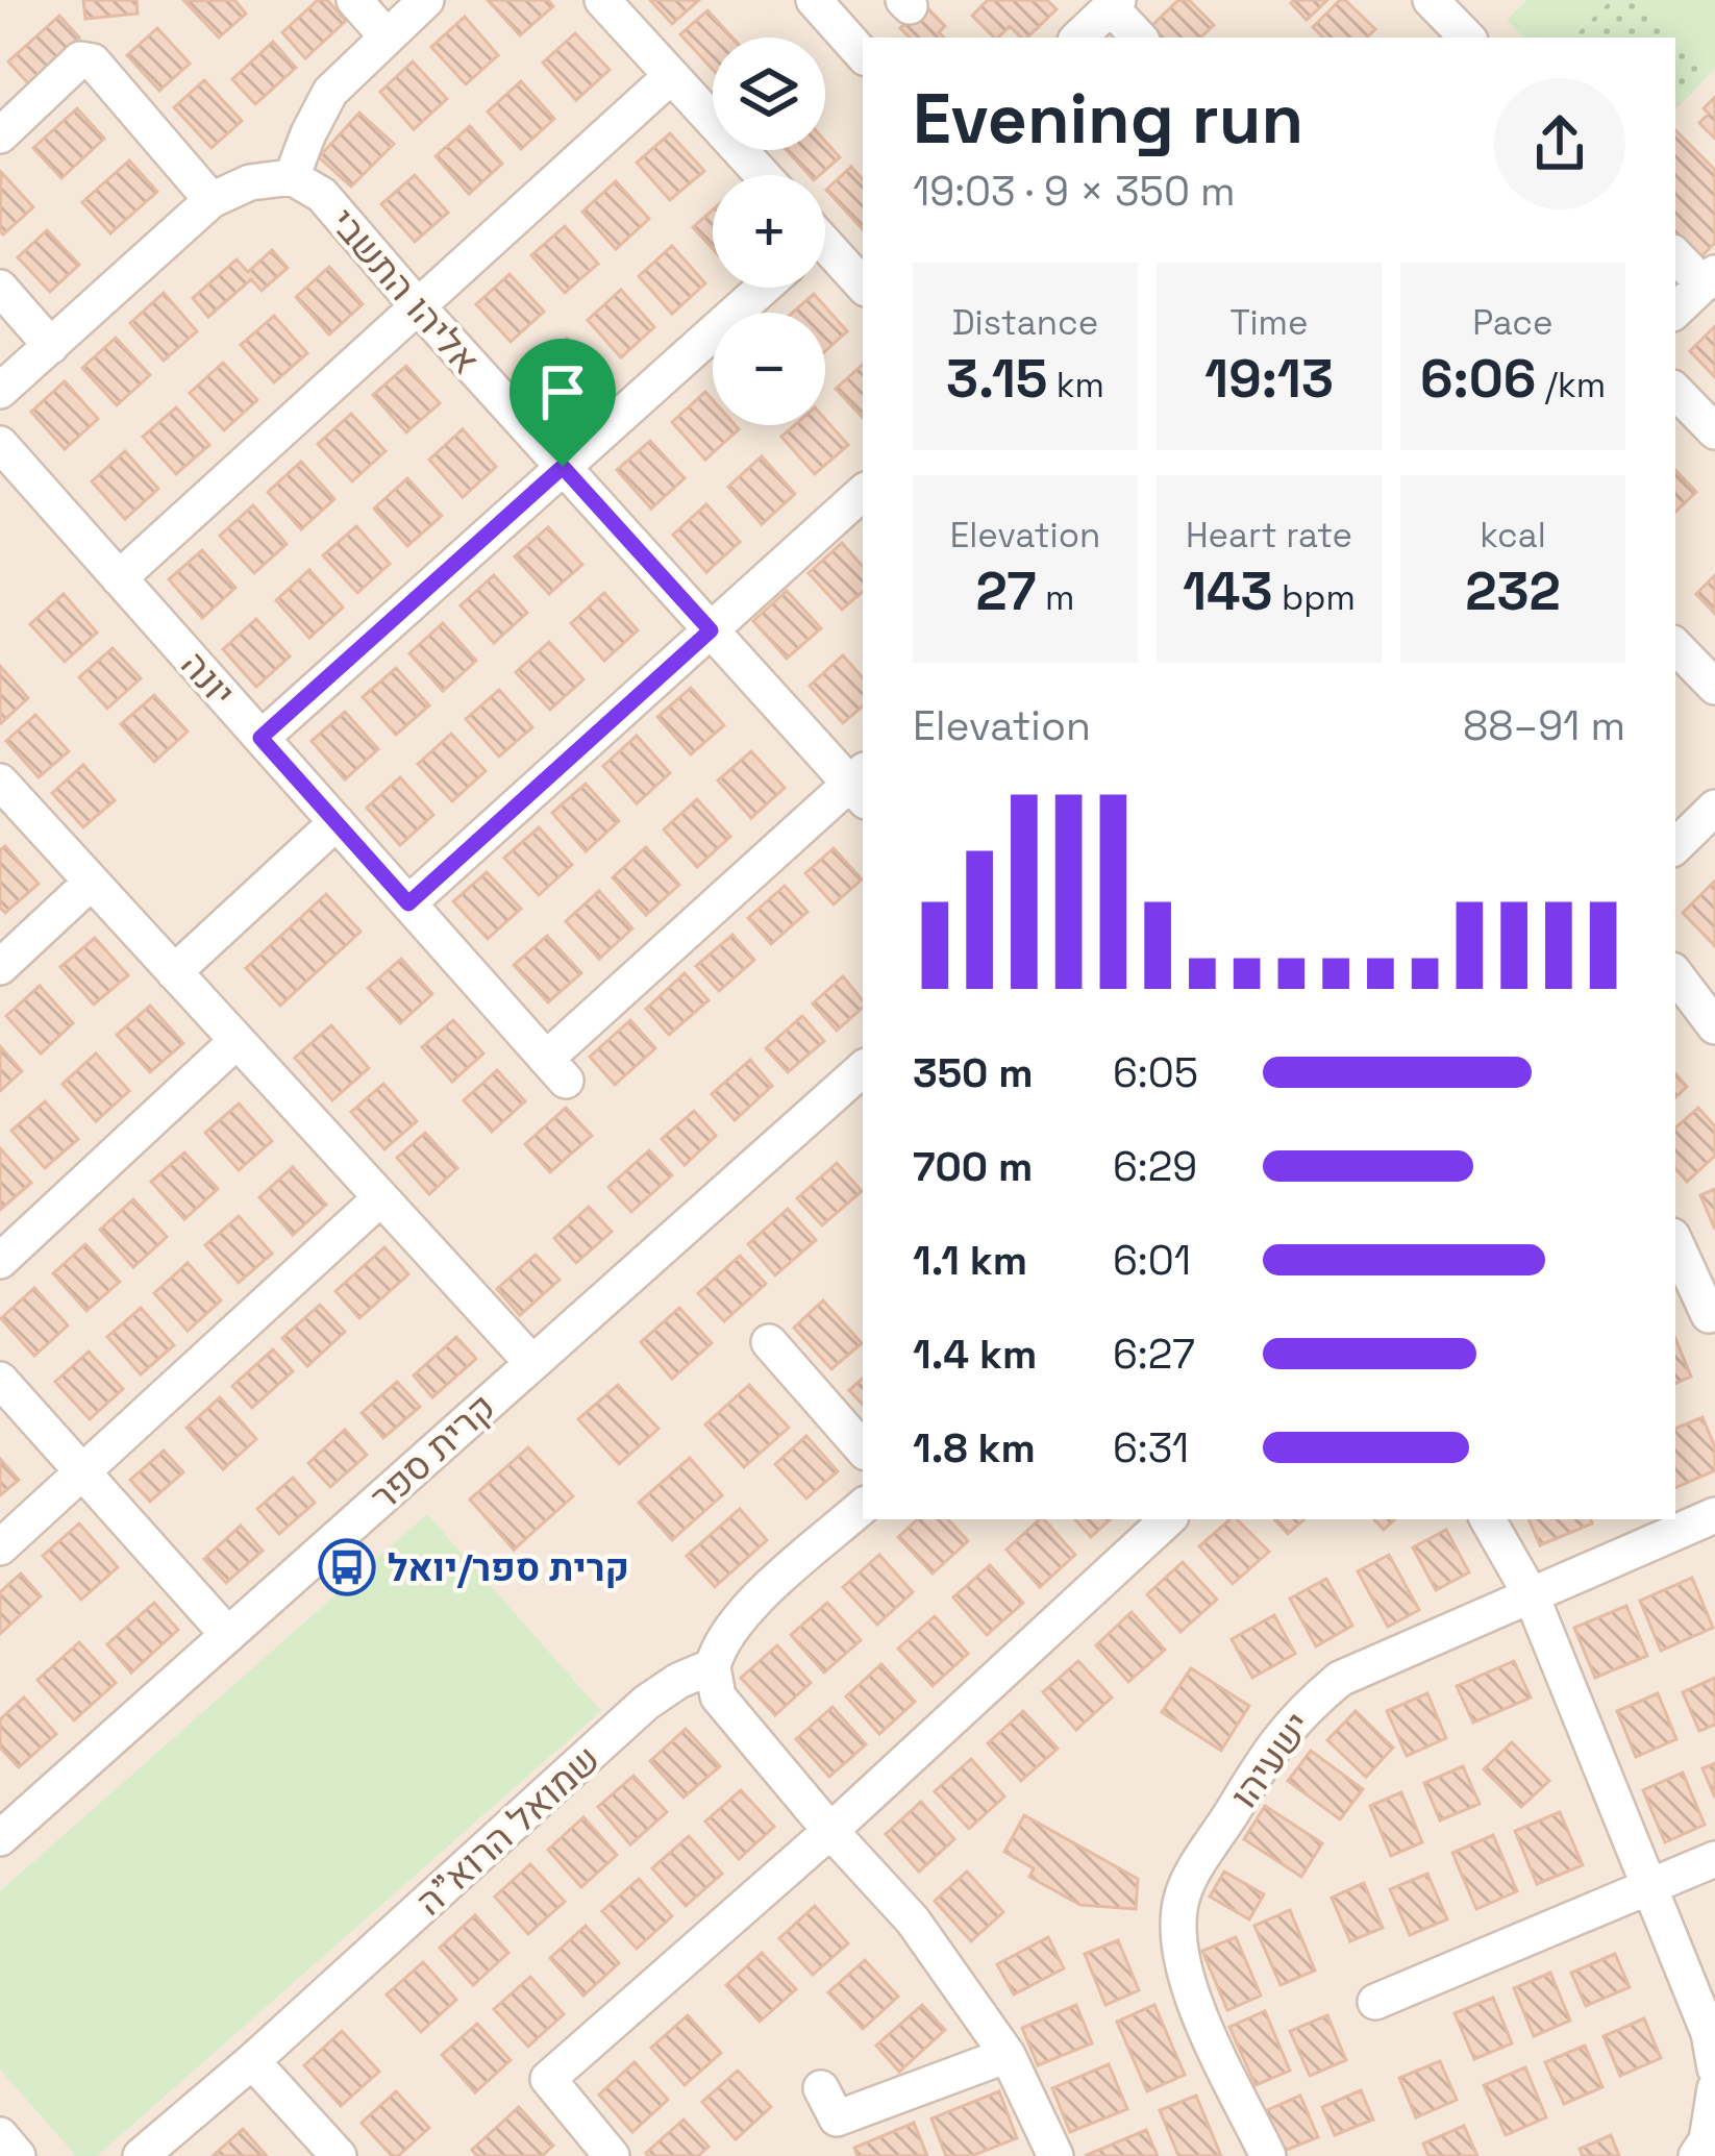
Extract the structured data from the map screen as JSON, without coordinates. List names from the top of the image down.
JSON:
{
  "streets": {
    "street": [
      "אליהו התשבי",
      "יונה",
      "קרית ספר",
      "ישעיהו",
      "שמואל הרוא\"ה"
    ]
  },
  "crossings": [
    ["אליהו התשבי", "יונה"]
  ],
  "places": {
    "bus stop": ["קרית ספר/יואל"]
  },
  "page": {
    "map_buttons": ["+", "−"],
    "heading": ["Evening run", "19:03 · 9 × 350 m"],
    "stats": [
      ["Distance", "3.15 km"],
      ["Time", "19:13"],
      ["Pace", "6:06 /km"],
      ["Elevation", "27 m"],
      ["Heart rate", "143 bpm"],
      ["kcal", "232"]
    ],
    "chart": ["Elevation", "88–91 m"],
    "list": [
      {
        "name": "350 m",
        "note": "6:05"
      },
      {
        "name": "700 m",
        "note": "6:29"
      },
      {
        "name": "1.1 km",
        "note": "6:01"
      },
      {
        "name": "1.4 km",
        "note": "6:27"
      },
      {
        "name": "1.8 km",
        "note": "6:31"
      }
    ]
  }
}
